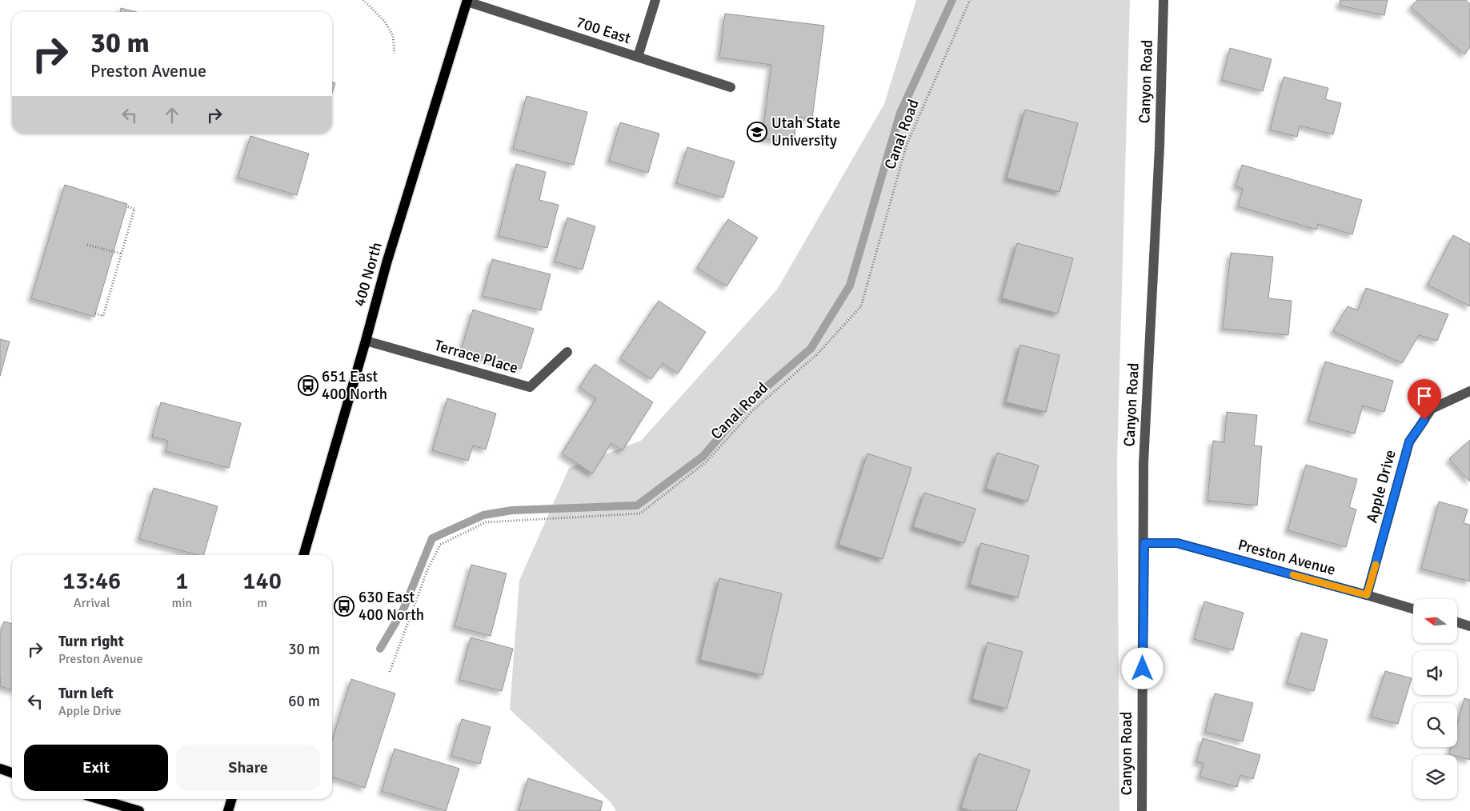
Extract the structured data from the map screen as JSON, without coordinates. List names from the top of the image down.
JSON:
{
  "streets": {
    "main road": ["400 North"],
    "street": [
      "700 East",
      "Canyon Road",
      "Terrace Place",
      "Apple Drive",
      "Preston Avenue"
    ],
    "path": ["Canal Road"]
  },
  "crossings": [
    ["700 East", "400 North"],
    ["Canyon Road", "Preston Avenue"],
    ["400 North", "Terrace Place"],
    ["Apple Drive", "Preston Avenue"]
  ],
  "places": {
    "school or university": ["Utah State University"],
    "bus stop": ["651 East 400 North", "630 East 400 North"]
  },
  "north": "left",
  "page": {
    "turn": ["30 m", "Preston Avenue"],
    "eta": [
      "13:46",
      "Arrival",
      "1",
      "min",
      "140",
      "m"
    ],
    "list": [
      {
        "name": "Turn right",
        "note": "Preston Avenue",
        "value": "30 m"
      },
      {
        "name": "Turn left",
        "note": "Apple Drive",
        "value": "60 m"
      }
    ],
    "buttons": ["Exit", "Share"]
  }
}
